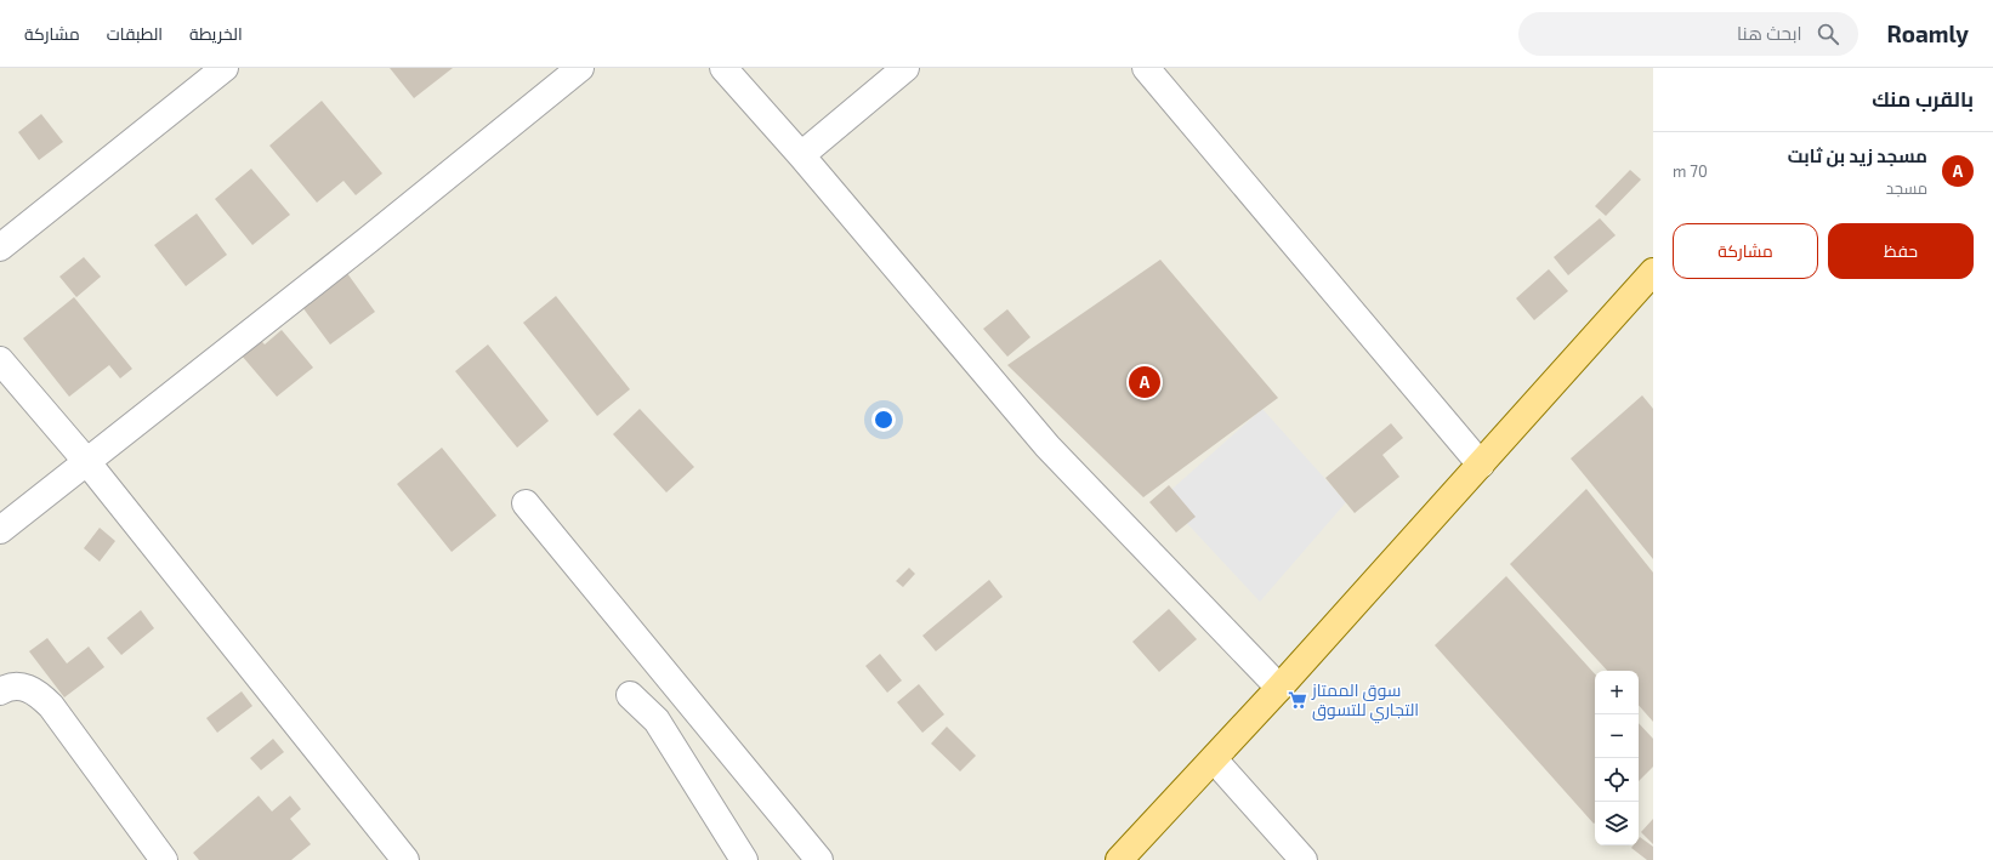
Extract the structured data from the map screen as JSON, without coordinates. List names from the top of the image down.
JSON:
{
  "places": {
    "supermarket": ["سوق الممتاز التجاري للتسوق"]
  },
  "page": {
    "header": "Roamly",
    "search": "ابحث هنا",
    "nav": ["الخريطة", "الطبقات", "مشاركة"],
    "heading": "بالقرب منك",
    "list": [
      {
        "mark": "A",
        "name": "مسجد زيد بن ثابت",
        "note": "مسجد",
        "value": "70 m"
      }
    ],
    "buttons": ["حفظ", "مشاركة"],
    "pins": "A",
    "map_buttons": ["+", "−"]
  }
}
